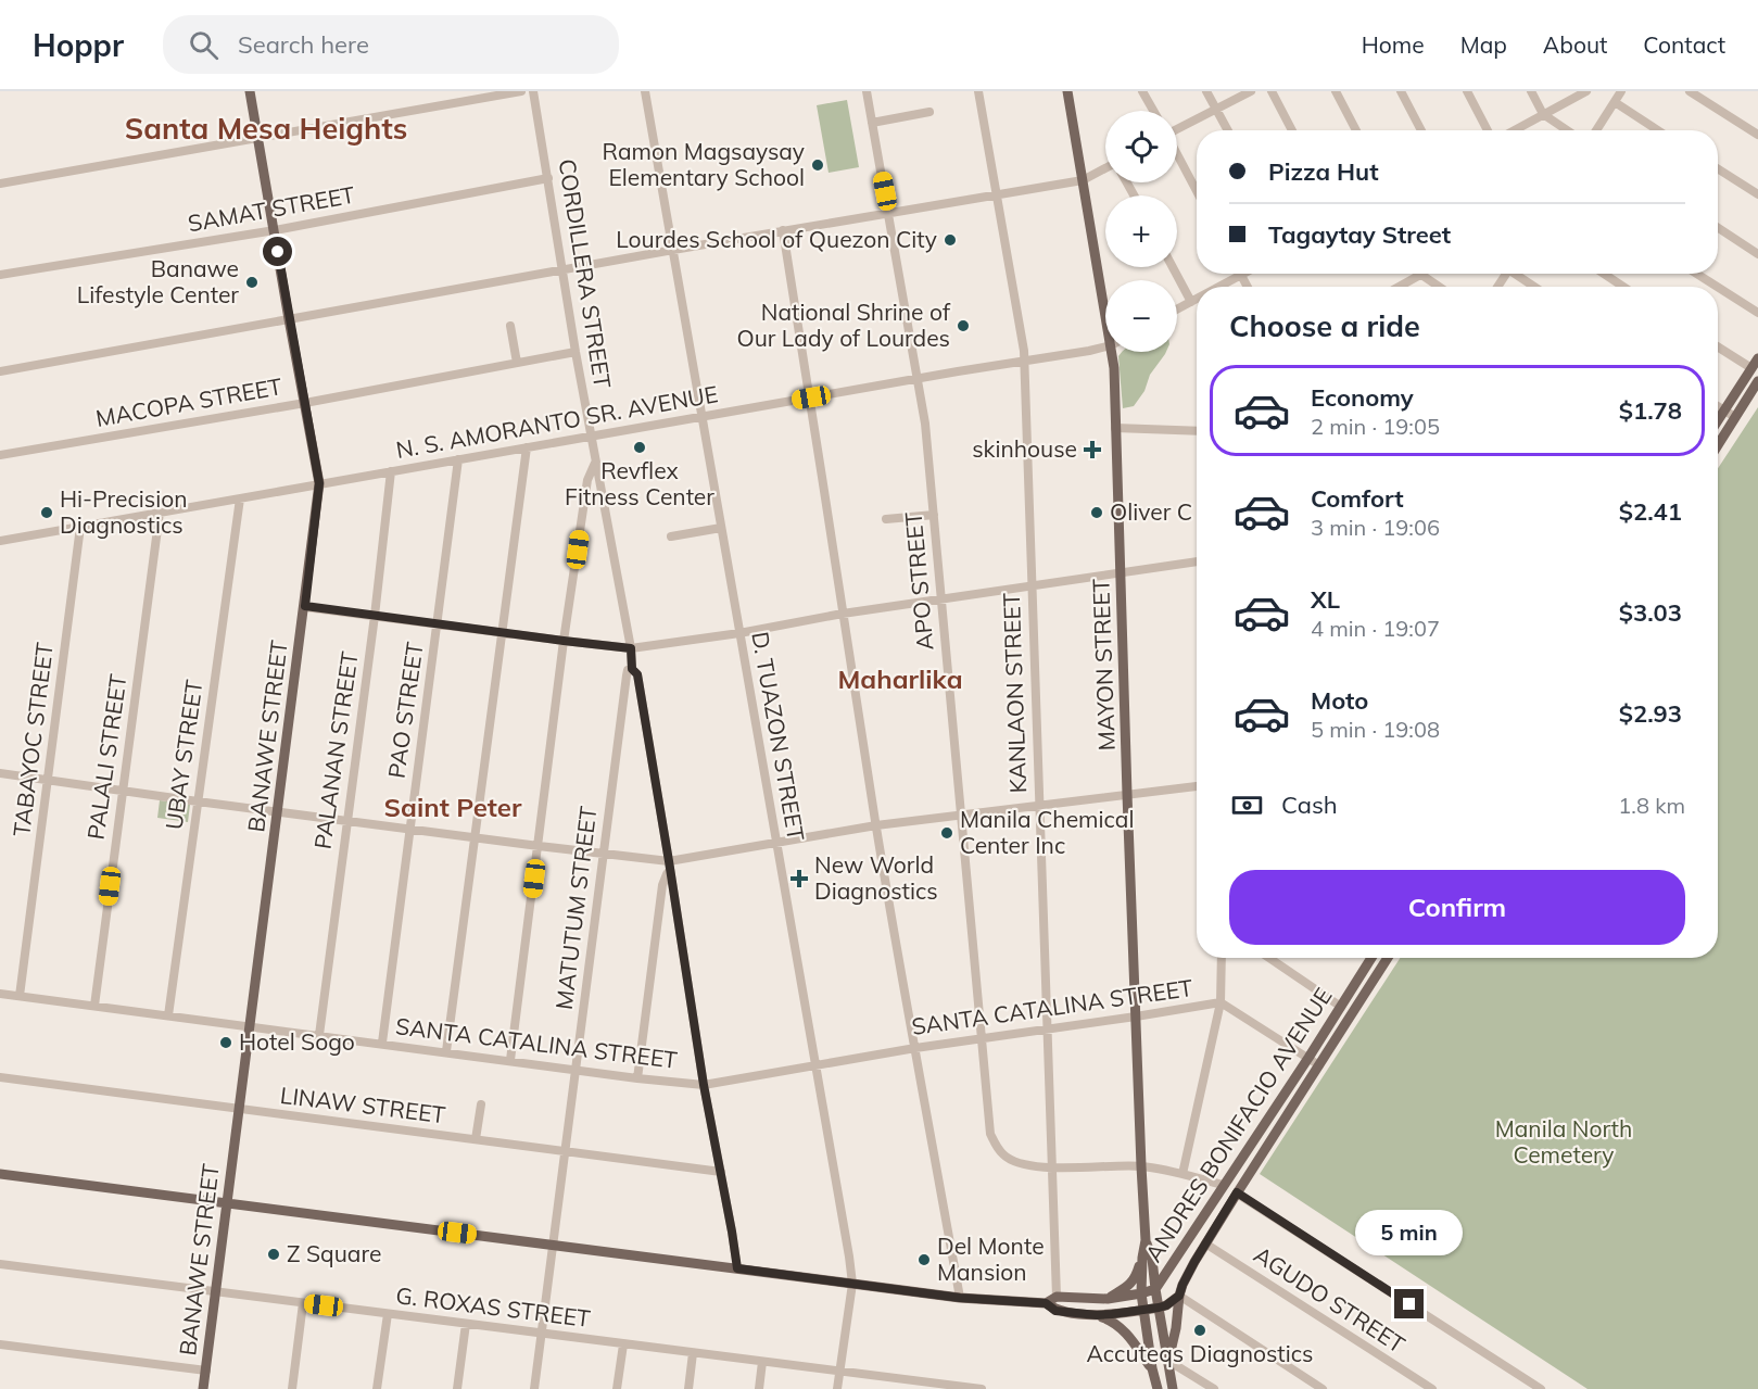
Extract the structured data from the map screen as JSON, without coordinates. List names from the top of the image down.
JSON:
{
  "streets": {
    "main road": ["MAYON STREET", "BANAWE STREET", "ANDRES BONIFACIO AVENUE"],
    "street": [
      "SAMAT STREET",
      "CORDILLERA STREET",
      "MACOPA STREET",
      "N. S. AMORANTO SR. AVENUE",
      "APO STREET",
      "KANLAON STREET",
      "PAO STREET",
      "D. TUAZON STREET",
      "TABAYOC STREET",
      "PALANAN STREET",
      "UBAY STREET",
      "PALALI STREET",
      "MATUTUM STREET",
      "SANTA CATALINA STREET",
      "LINAW STREET",
      "AGUDO STREET",
      "G. ROXAS STREET"
    ]
  },
  "crossings": [
    ["SAMAT STREET", "CORDILLERA STREET"],
    ["SAMAT STREET", "BANAWE STREET"],
    ["CORDILLERA STREET", "MACOPA STREET"],
    ["CORDILLERA STREET", "N. S. AMORANTO SR. AVENUE"],
    ["CORDILLERA STREET", "MATUTUM STREET"],
    ["CORDILLERA STREET", "SANTA CATALINA STREET"],
    ["CORDILLERA STREET", "LINAW STREET"],
    ["MACOPA STREET", "BANAWE STREET"],
    ["N. S. AMORANTO SR. AVENUE", "APO STREET"],
    ["N. S. AMORANTO SR. AVENUE", "KANLAON STREET"],
    ["N. S. AMORANTO SR. AVENUE", "PAO STREET"],
    ["N. S. AMORANTO SR. AVENUE", "BANAWE STREET"],
    ["N. S. AMORANTO SR. AVENUE", "D. TUAZON STREET"],
    ["N. S. AMORANTO SR. AVENUE", "TABAYOC STREET"],
    ["N. S. AMORANTO SR. AVENUE", "PALANAN STREET"],
    ["N. S. AMORANTO SR. AVENUE", "UBAY STREET"],
    ["N. S. AMORANTO SR. AVENUE", "PALALI STREET"],
    ["APO STREET", "MAYON STREET"],
    ["APO STREET", "KANLAON STREET"],
    ["APO STREET", "SANTA CATALINA STREET"],
    ["APO STREET", "ANDRES BONIFACIO AVENUE"],
    ["MAYON STREET", "SANTA CATALINA STREET"],
    ["MAYON STREET", "ANDRES BONIFACIO AVENUE"],
    ["KANLAON STREET", "SANTA CATALINA STREET"],
    ["KANLAON STREET", "ANDRES BONIFACIO AVENUE"],
    ["PAO STREET", "SANTA CATALINA STREET"],
    ["BANAWE STREET", "SANTA CATALINA STREET"],
    ["BANAWE STREET", "LINAW STREET"],
    ["BANAWE STREET", "G. ROXAS STREET"],
    ["D. TUAZON STREET", "SANTA CATALINA STREET"],
    ["D. TUAZON STREET", "G. ROXAS STREET"],
    ["TABAYOC STREET", "SANTA CATALINA STREET"],
    ["PALANAN STREET", "SANTA CATALINA STREET"],
    ["UBAY STREET", "SANTA CATALINA STREET"],
    ["PALALI STREET", "SANTA CATALINA STREET"],
    ["MATUTUM STREET", "SANTA CATALINA STREET"],
    ["MATUTUM STREET", "LINAW STREET"],
    ["MATUTUM STREET", "G. ROXAS STREET"],
    ["SANTA CATALINA STREET", "ANDRES BONIFACIO AVENUE"],
    ["ANDRES BONIFACIO AVENUE", "AGUDO STREET"]
  ],
  "districts": ["Santa Mesa Heights", "Maharlika", "Saint Peter"],
  "parks": ["Manila North Cemetery"],
  "places": {
    "other": [
      "Ramon Magsaysay Elementary School",
      "Lourdes School of Quezon City",
      "Banawe Lifestyle Center",
      "National Shrine of Our Lady of Lourdes",
      "Revflex Fitness Center",
      "Hi-Precision Diagnostics",
      "Oliver C",
      "Manila Chemical Center Inc",
      "Hotel Sogo",
      "Z Square",
      "Del Monte Mansion",
      "Accuteqs Diagnostics"
    ],
    "health": ["skinhouse", "New World Diagnostics"]
  },
  "page": {
    "header": "Hoppr",
    "search": "Search here",
    "nav": [
      "Home",
      "Map",
      "About",
      "Contact"
    ],
    "map_buttons": ["+", "−"],
    "banner": ["Pizza Hut", "Tagaytay Street"],
    "heading": "Choose a ride",
    "list": [
      {
        "name": "Economy",
        "note": "2 min · 19:05",
        "value": "$1.78"
      },
      {
        "name": "Comfort",
        "note": "3 min · 19:06",
        "value": "$2.41"
      },
      {
        "name": "XL",
        "note": "4 min · 19:07",
        "value": "$3.03"
      },
      {
        "name": "Moto",
        "note": "5 min · 19:08",
        "value": "$2.93"
      }
    ],
    "pay": ["Cash", "1.8 km"],
    "buttons": "Confirm",
    "bubble": "5 min"
  }
}
